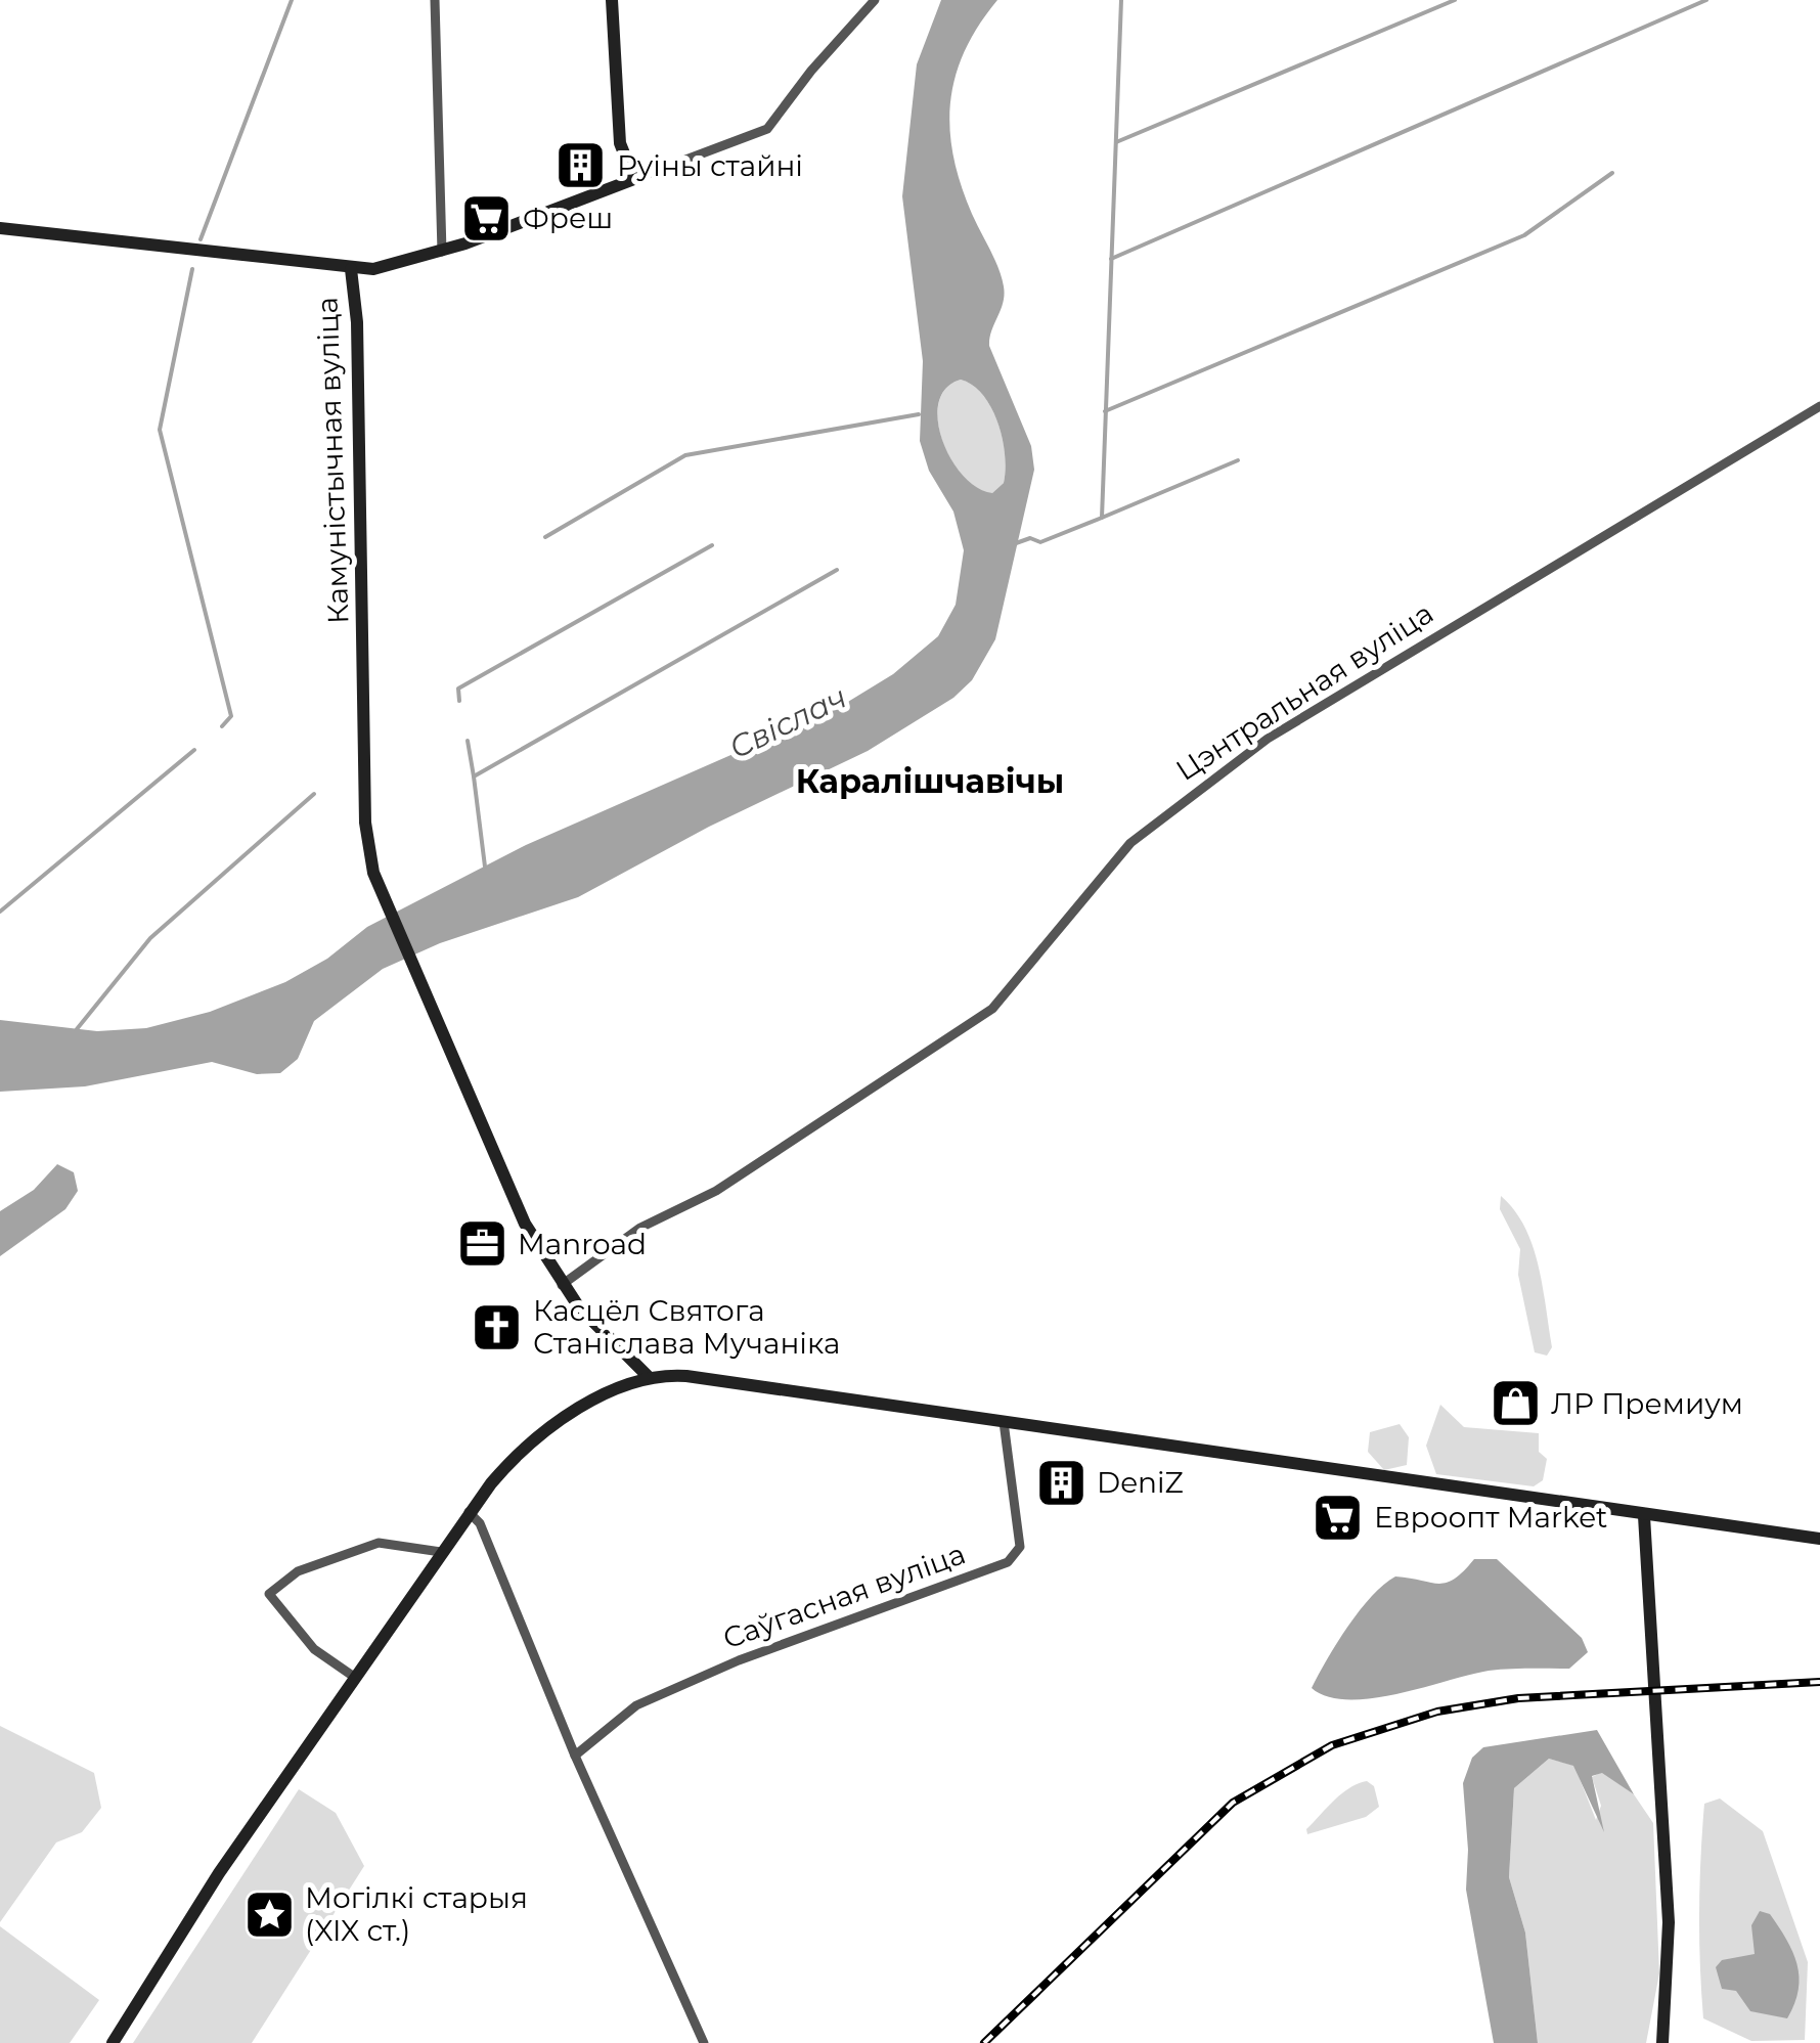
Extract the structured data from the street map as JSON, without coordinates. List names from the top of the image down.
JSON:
{
  "streets": {
    "main road": ["Камуністычная вуліца"],
    "street": ["Цэнтральная вуліца", "Саўгасная вуліца"]
  },
  "crossings": [
    ["Камуністычная вуліца", "Цэнтральная вуліца"]
  ],
  "districts": ["Каралішчавічы"],
  "water": ["Свіслач"],
  "places": {
    "building": ["Руіны стайні", "DeniZ"],
    "supermarket": ["Фреш", "Евроопт Market"],
    "office": ["Manroad"],
    "church": ["Касцёл Святога Станіслава Мучаніка"],
    "shop": ["ЛР Премиум"],
    "place": ["Могілкі старыя (XIX ст.)"]
  }
}
